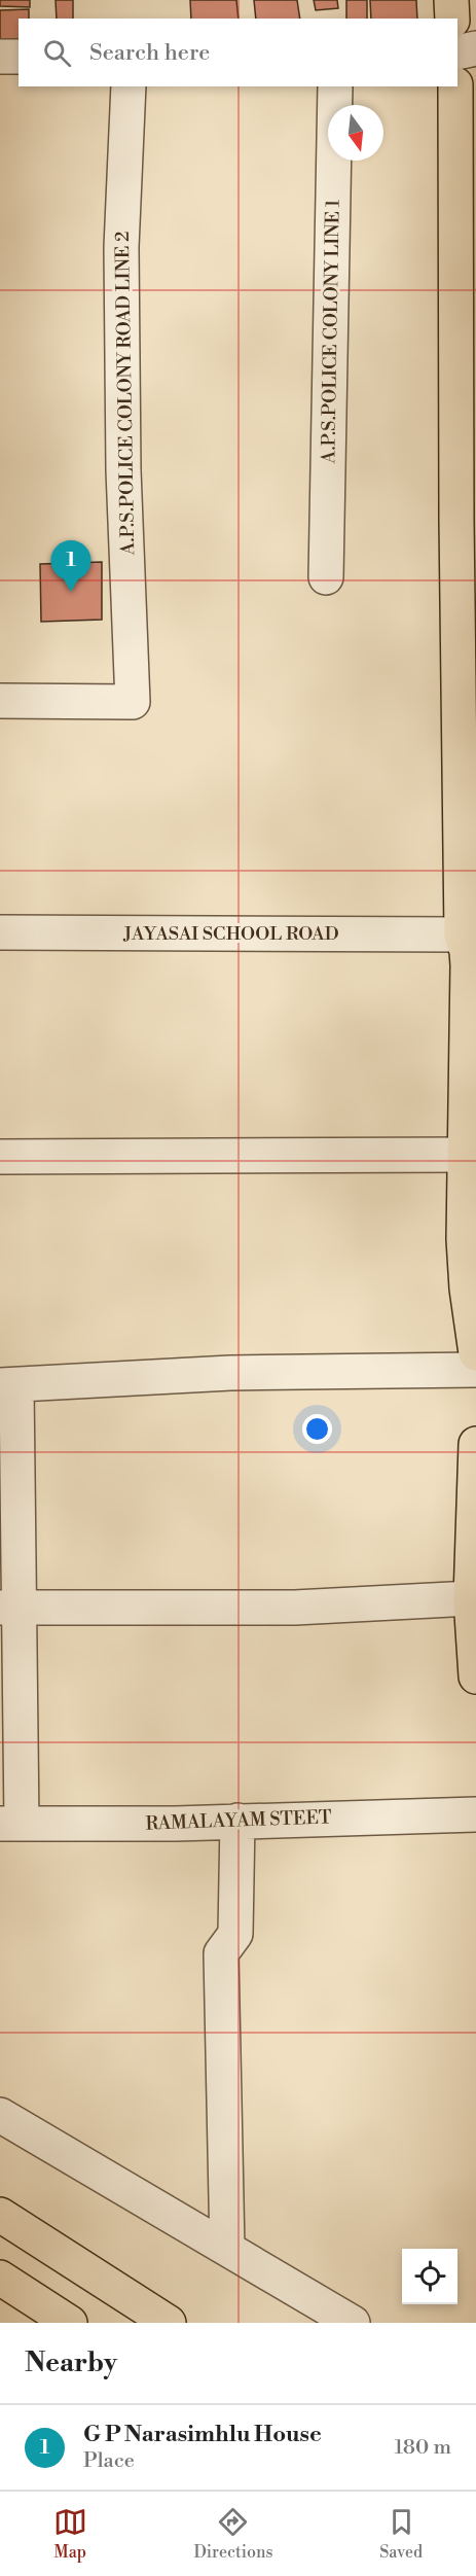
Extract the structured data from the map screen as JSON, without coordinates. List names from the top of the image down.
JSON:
{
  "streets": {
    "street": [
      "A.P.S.POLICE COLONY LINE 1",
      "A.P.S.POLICE COLONY ROAD LINE 2",
      "JAYASAI SCHOOL ROAD",
      "RAMALAYAM STEET"
    ]
  },
  "north": "bottom",
  "page": {
    "search": "Search here",
    "pins": "1",
    "heading": "Nearby",
    "list": [
      {
        "mark": "1",
        "name": "G P Narasimhlu House",
        "note": "Place",
        "value": "180 m"
      }
    ],
    "nav": ["Map", "Directions", "Saved"]
  }
}
